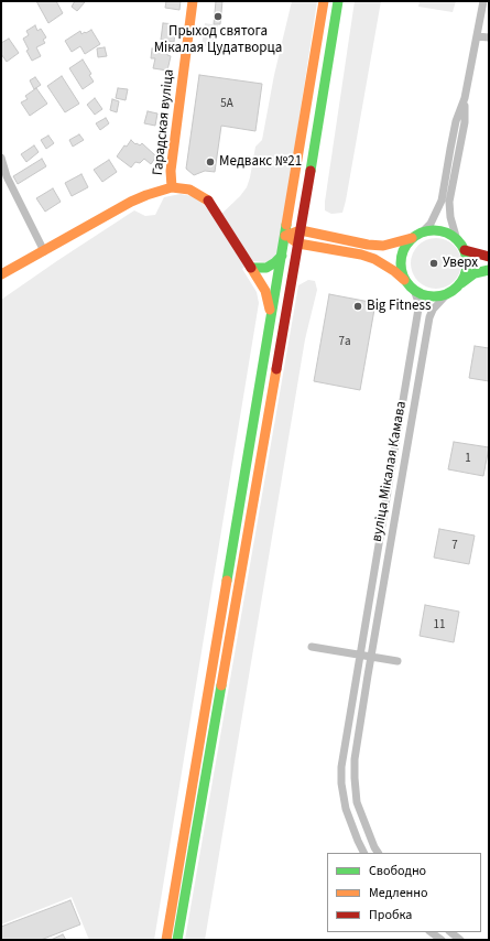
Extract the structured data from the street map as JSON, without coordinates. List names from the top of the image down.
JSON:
{
  "streets": {
    "main road": ["Гарадская вуліца"],
    "street": ["вуліца Мікалая Камава"]
  },
  "places": [
    "Прыход святога Мікалая Цудатворца",
    "Медвакс №21",
    "Уверх",
    "Big Fitness"
  ],
  "house_numbers": [
    "5А",
    "7а",
    "1",
    "7",
    "11"
  ],
  "legend": ["Свободно", "Медленно", "Пробка"]
}
